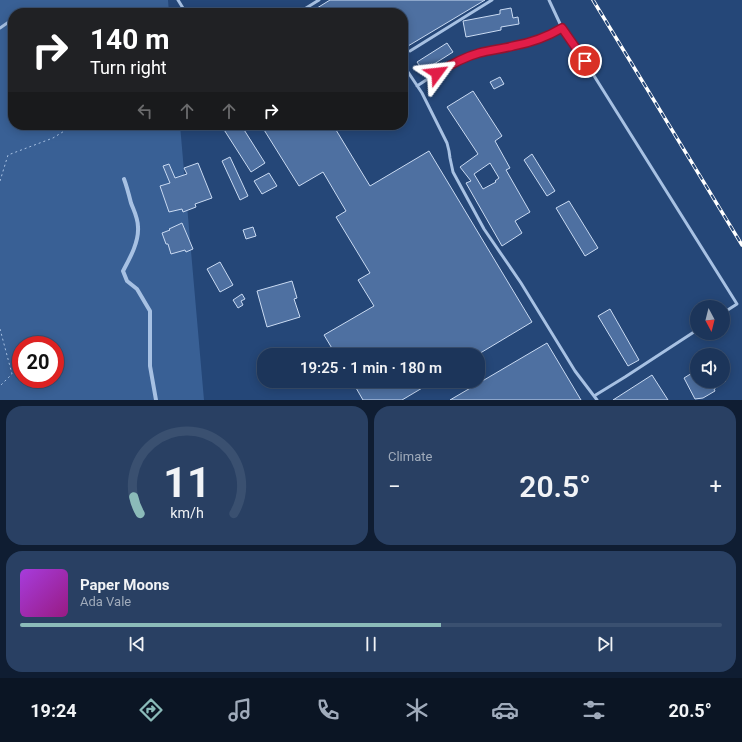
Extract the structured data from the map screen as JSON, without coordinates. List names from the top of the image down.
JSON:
{
  "north": "bottom",
  "page": {
    "turn": ["140 m", "Turn right"],
    "limit": "20",
    "trip": "19:25 · 1 min · 180 m",
    "tile": "Climate",
    "heat": ["−", "20.5°", "+"],
    "song": ["Paper Moons", "Ada Vale"],
    "tabs": ["19:24", "20.5°"],
    "gauge": ["11", "km/h"]
  }
}
